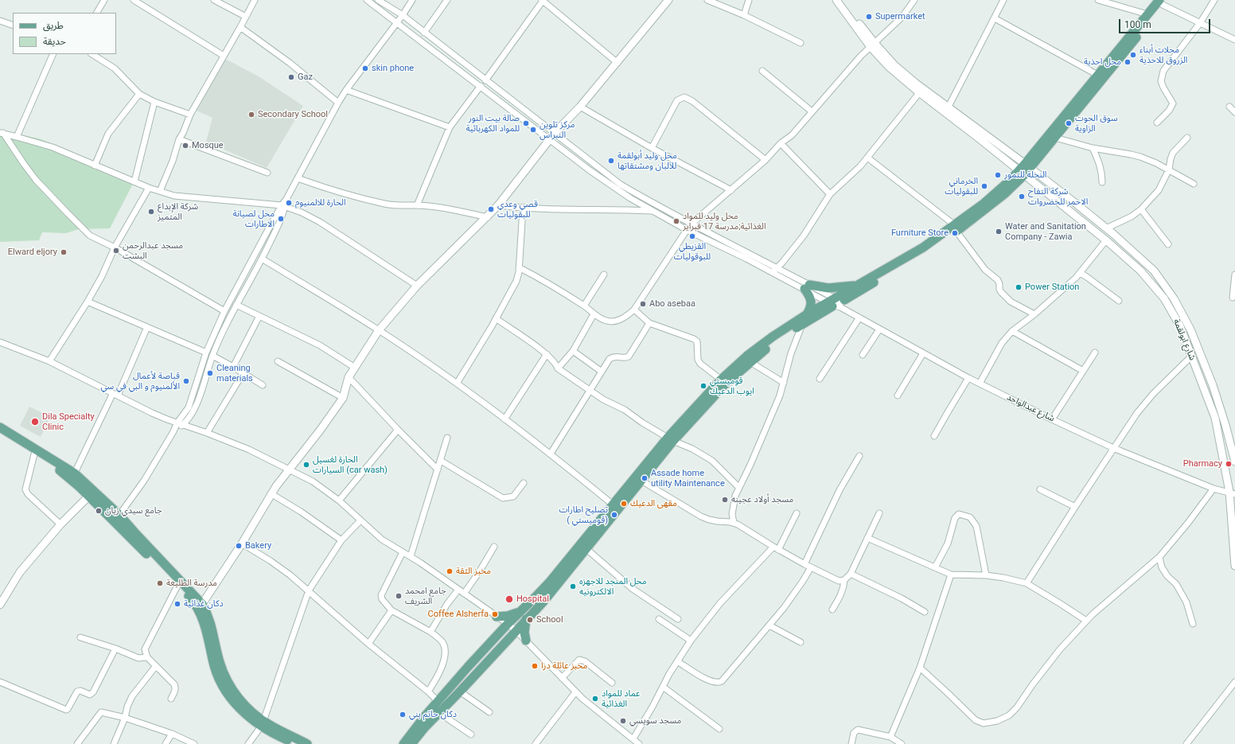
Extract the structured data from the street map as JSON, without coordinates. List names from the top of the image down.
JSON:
{
  "streets": {
    "street": ["شارع ابولقمة", "شارع عبدالواحد"]
  },
  "crossings": [
    ["شارع ابولقمة", "شارع عبدالواحد"]
  ],
  "places": [
    "Supermarket",
    "محلات أبناء الزروق للاحذية",
    "محل احذية",
    "skin phone",
    "Gaz",
    "Secondary School",
    "صالة بيت النور للمواد الكهربائية",
    "سوق الحوت الزاوية",
    "مركز تلوين النبراس",
    "Mosque",
    "محل وليد أبولقمة للآلبان ومشتقاتها",
    "النخلة للتمور",
    "الخرماني للبقوليات",
    "شركة التفاح الاحمر للخضروات",
    "الحارة للالمنيوم",
    "قصي وعدي للبقوليات",
    "شركة الإبداع المتميز",
    "محل لصيانة الاطارات",
    "محل وليد للمواد الغذائية;مدرسة 17 فبراير",
    "Water and Sanitation Company - Zawia",
    "Furniture Store",
    "القزيطي للبوقوليات",
    "مسجد عبدالرحمن البشت",
    "Elward eljory",
    "Power Station",
    "Abo asebaa",
    "Cleaning materials",
    "قباصة لأعمال الألمنيوم و البي في سي",
    "قوميستي ايوب الدعيك",
    "Dila Specialty Clinic",
    "Pharmacy",
    "الحارة لغسيل السيارات (car wash)",
    "Assade home utility Maintenance",
    "مسجد أولاد عجينه",
    "مقهى الدعيك",
    "جامع سيدي زيان",
    "تصليح اطارات ( قوميستي)",
    "Bakery",
    "مخبز الثقة",
    "مدرسة الطليعة",
    "محل المنجد للاجهزه الالكترونيه",
    "جامع امحمد الشريف",
    "Hospital",
    "دكان غذائية",
    "Coffee Alsherfa",
    "School",
    "مخبز عائلة درا",
    "عماد للمواد الغذائية",
    "دكان حاتم بني",
    "مسجد سويسي"
  ],
  "legend": ["طريق", "حديقة"],
  "scale_bar": "100 m"
}
